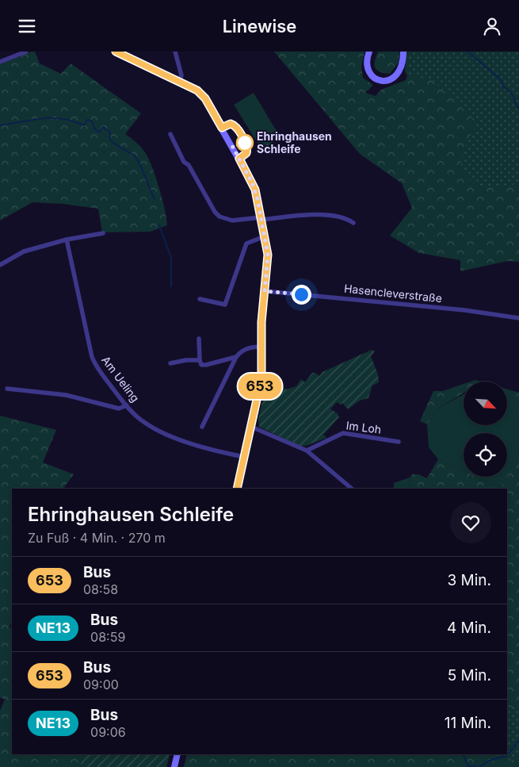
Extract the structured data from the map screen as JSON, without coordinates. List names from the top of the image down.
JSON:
{
  "streets": {
    "street": ["Hasencleverstraße", "Am Ueling", "Im Loh"]
  },
  "places": ["Ehringhausen Schleife"],
  "lines": ["bus line 653"],
  "north": "bottom right",
  "page": {
    "header": "Linewise",
    "on_map": "653",
    "heading": ["Ehringhausen Schleife", "Zu Fuß · 4 Min. · 270 m"],
    "list": [
      {
        "mark": "653",
        "name": "Bus",
        "note": "08:58",
        "value": "3 Min."
      },
      {
        "mark": "NE13",
        "name": "Bus",
        "note": "08:59",
        "value": "4 Min."
      },
      {
        "mark": "653",
        "name": "Bus",
        "note": "09:00",
        "value": "5 Min."
      },
      {
        "mark": "NE13",
        "name": "Bus",
        "note": "09:06",
        "value": "11 Min."
      }
    ]
  }
}
